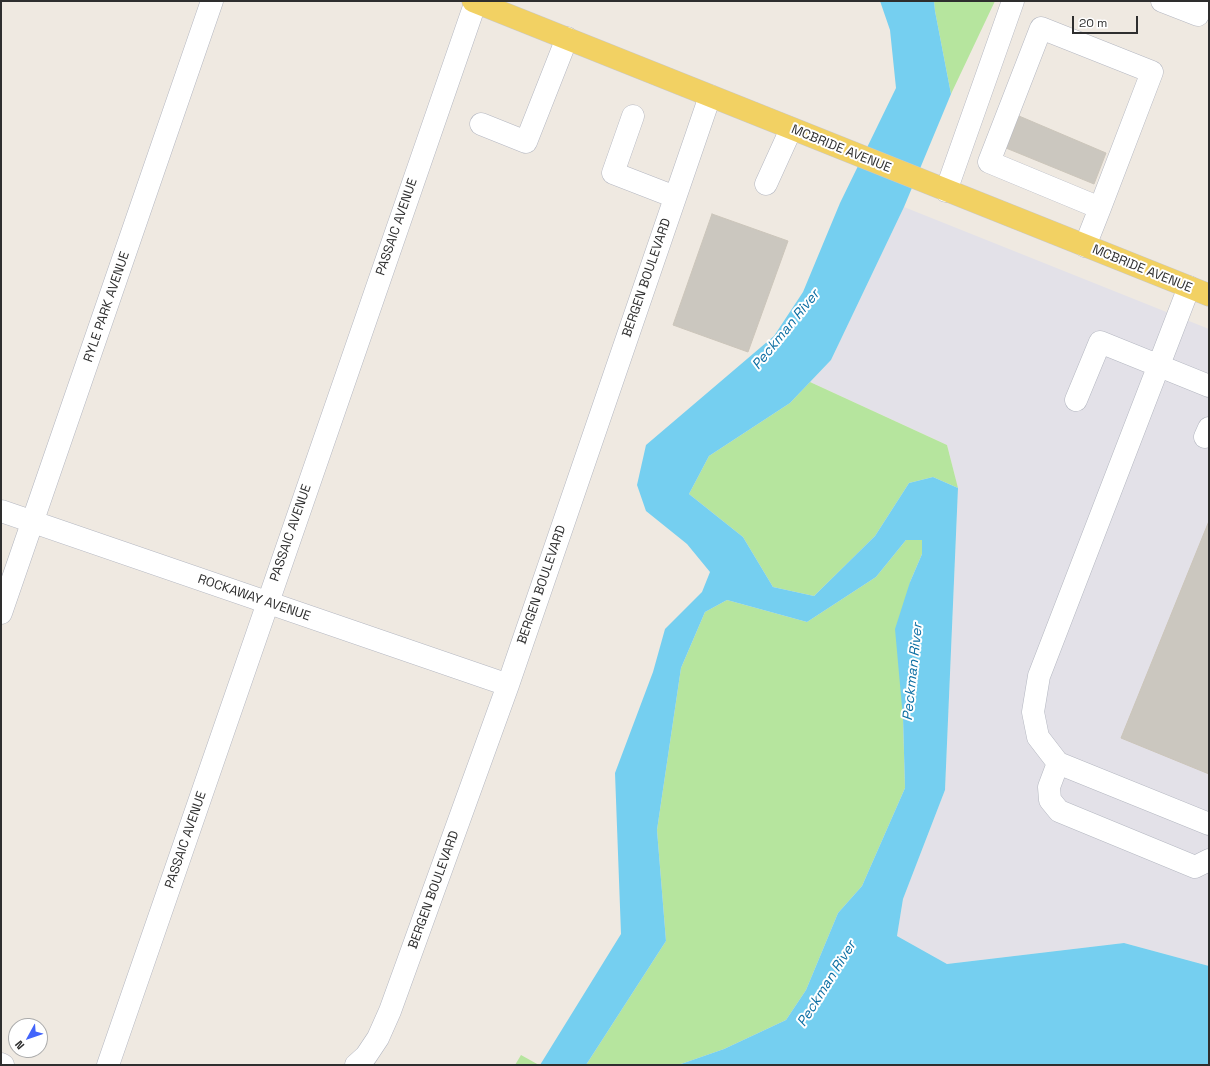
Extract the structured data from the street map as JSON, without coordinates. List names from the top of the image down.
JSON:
{
  "streets": {
    "main road": ["MCBRIDE AVENUE"],
    "street": [
      "PASSAIC AVENUE",
      "BERGEN BOULEVARD",
      "RYLE PARK AVENUE",
      "ROCKAWAY AVENUE"
    ]
  },
  "crossings": [
    ["MCBRIDE AVENUE", "PASSAIC AVENUE"],
    ["MCBRIDE AVENUE", "BERGEN BOULEVARD"],
    ["PASSAIC AVENUE", "ROCKAWAY AVENUE"],
    ["BERGEN BOULEVARD", "ROCKAWAY AVENUE"],
    ["RYLE PARK AVENUE", "ROCKAWAY AVENUE"]
  ],
  "water": ["Peckman River"],
  "scale_bar": "20 m",
  "north": "bottom left"
}
